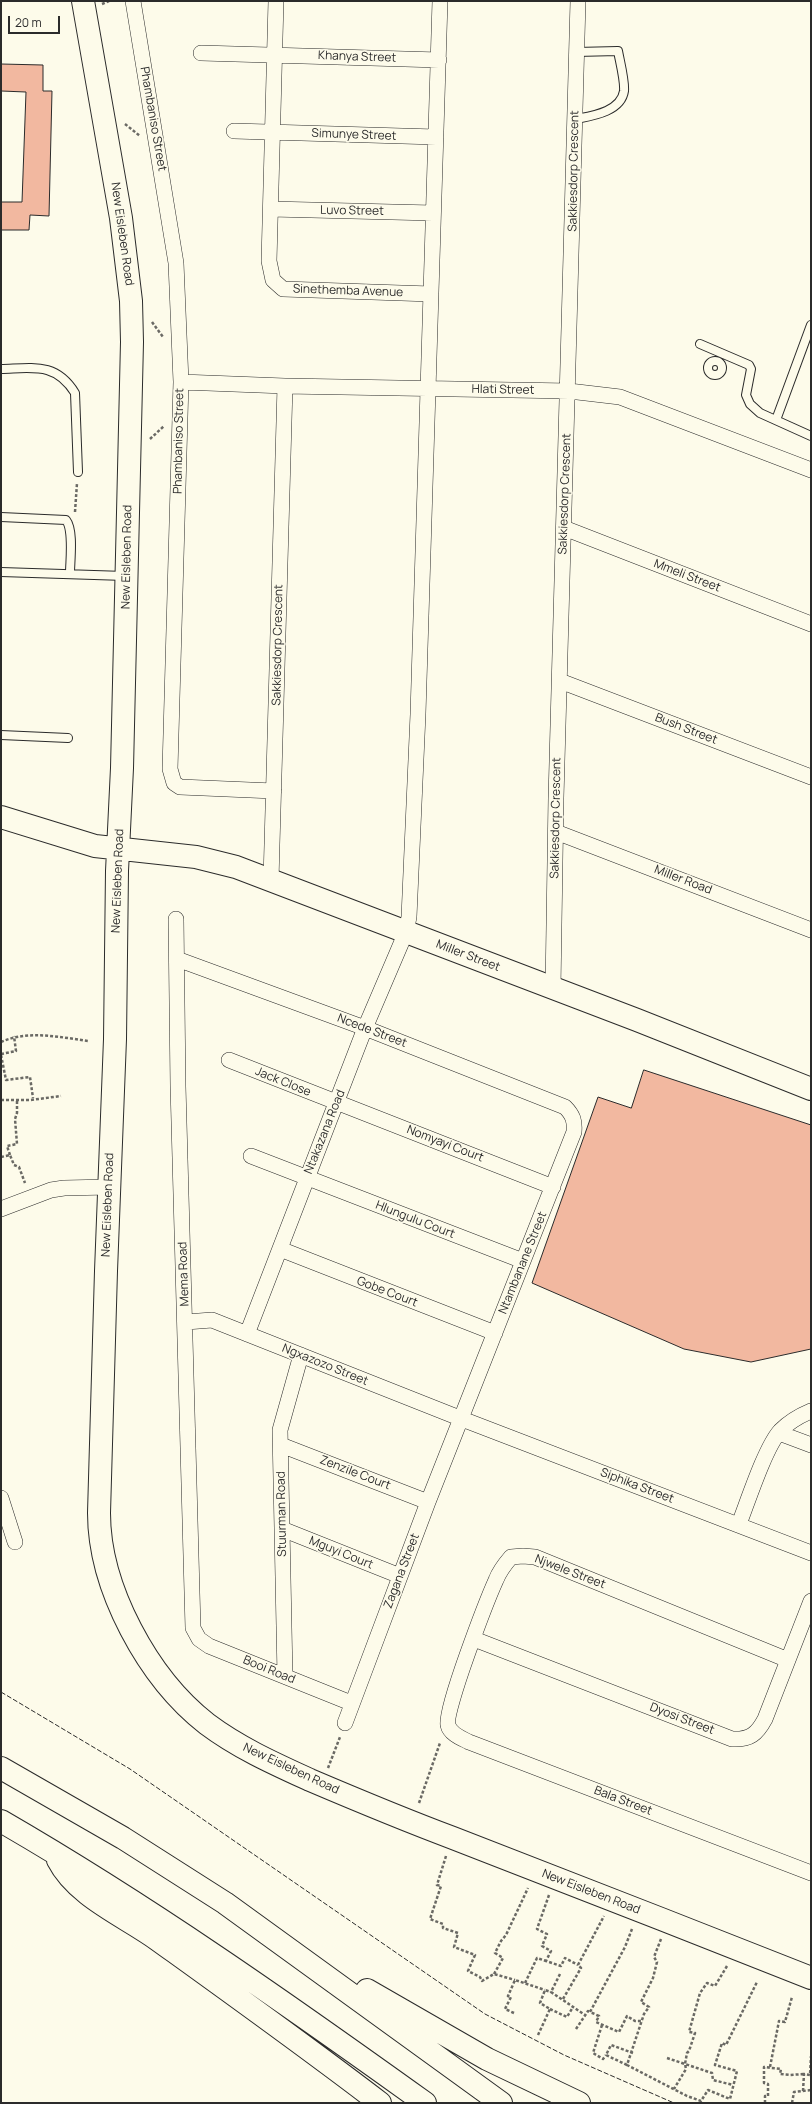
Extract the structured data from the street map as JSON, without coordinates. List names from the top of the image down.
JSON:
{
  "streets": {
    "main road": ["New Eisleben Road", "Miller Street"],
    "street": [
      "Khanya Street",
      "Phambaniso Street",
      "Simunye Street",
      "Sakkiesdorp Crescent",
      "Luvo Street",
      "Sinethemba Avenue",
      "Hlati Street",
      "Mmeli Street",
      "Bush Street",
      "Miller Road",
      "Ncede Street",
      "Jack Close",
      "Ntakazana Road",
      "Nomyayi Court",
      "Hlungulu Court",
      "Ntambanane Street",
      "Mema Road",
      "Gobe Court",
      "Ngxazozo Street",
      "Zenzile Court",
      "Siphika Street",
      "Stuurman Road",
      "Mguyi Court",
      "Zagana Street",
      "Njwele Street",
      "Booi Road",
      "Dyosi Street",
      "Bala Street"
    ]
  },
  "crossings": [
    ["Khanya Street", "Sinethemba Avenue"],
    ["Phambaniso Street", "Sakkiesdorp Crescent"],
    ["Phambaniso Street", "Hlati Street"],
    ["Simunye Street", "Sinethemba Avenue"],
    ["Sakkiesdorp Crescent", "Hlati Street"],
    ["Sakkiesdorp Crescent", "Mmeli Street"],
    ["Sakkiesdorp Crescent", "Bush Street"],
    ["Sakkiesdorp Crescent", "Miller Road"],
    ["Sakkiesdorp Crescent", "Miller Street"],
    ["Luvo Street", "Sinethemba Avenue"],
    ["New Eisleben Road", "Miller Street"],
    ["Miller Street", "Ntakazana Road"],
    ["Ncede Street", "Ntakazana Road"],
    ["Ncede Street", "Ntambanane Street"],
    ["Ncede Street", "Mema Road"],
    ["Jack Close", "Ntakazana Road"],
    ["Jack Close", "Nomyayi Court"],
    ["Ntakazana Road", "Nomyayi Court"],
    ["Ntakazana Road", "Hlungulu Court"],
    ["Ntakazana Road", "Gobe Court"],
    ["Ntakazana Road", "Ngxazozo Street"],
    ["Nomyayi Court", "Ntambanane Street"],
    ["Hlungulu Court", "Ntambanane Street"],
    ["Ntambanane Street", "Gobe Court"],
    ["Ntambanane Street", "Ngxazozo Street"],
    ["Ntambanane Street", "Siphika Street"],
    ["Ntambanane Street", "Zagana Street"],
    ["Mema Road", "Ngxazozo Street"],
    ["Mema Road", "Booi Road"],
    ["Ngxazozo Street", "Siphika Street"],
    ["Ngxazozo Street", "Stuurman Road"],
    ["Ngxazozo Street", "Zagana Street"],
    ["Zenzile Court", "Stuurman Road"],
    ["Zenzile Court", "Zagana Street"],
    ["Siphika Street", "Zagana Street"],
    ["Stuurman Road", "Mguyi Court"],
    ["Stuurman Road", "Booi Road"],
    ["Mguyi Court", "Zagana Street"],
    ["Zagana Street", "Booi Road"],
    ["Njwele Street", "Dyosi Street"],
    ["Njwele Street", "Bala Street"]
  ],
  "scale_bar": "20 m"
}
